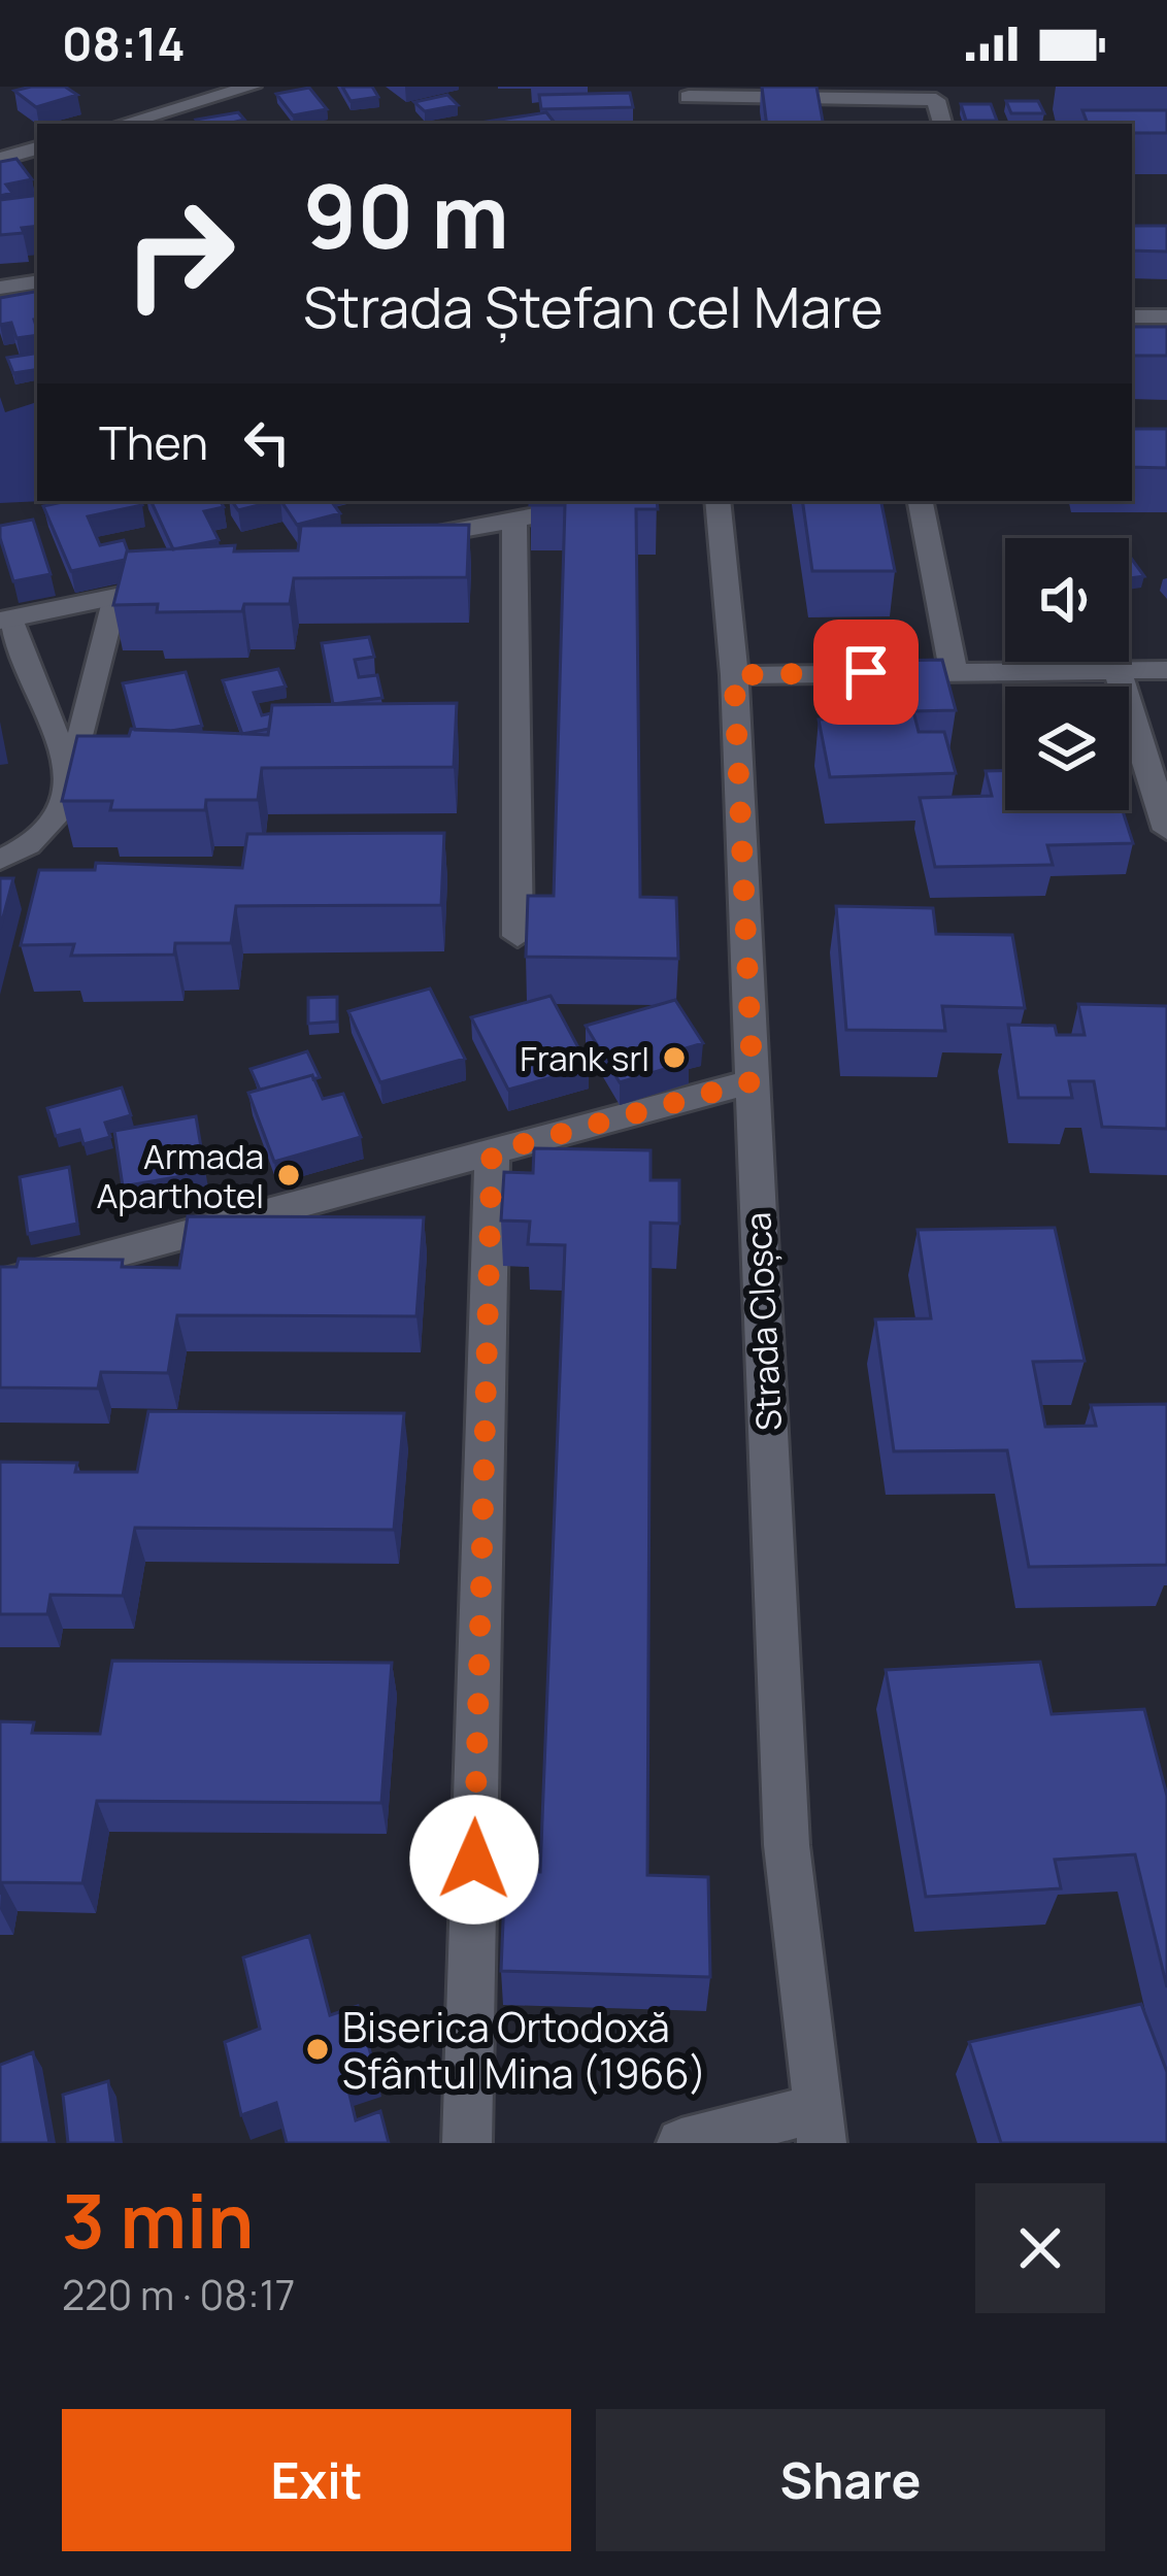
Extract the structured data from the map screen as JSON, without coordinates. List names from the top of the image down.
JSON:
{
  "streets": {
    "street": ["Strada Cloșca"]
  },
  "places": ["Frank srl", "Armada Aparthotel", "Biserica Ortodoxă Sfântul Mina (1966)"],
  "page": {
    "status": "08:14",
    "turn": ["90 m", "Strada Ștefan cel Mare"],
    "then": "Then",
    "heading": ["3 min", "220 m · 08:17"],
    "buttons": ["Exit", "Share"]
  }
}
